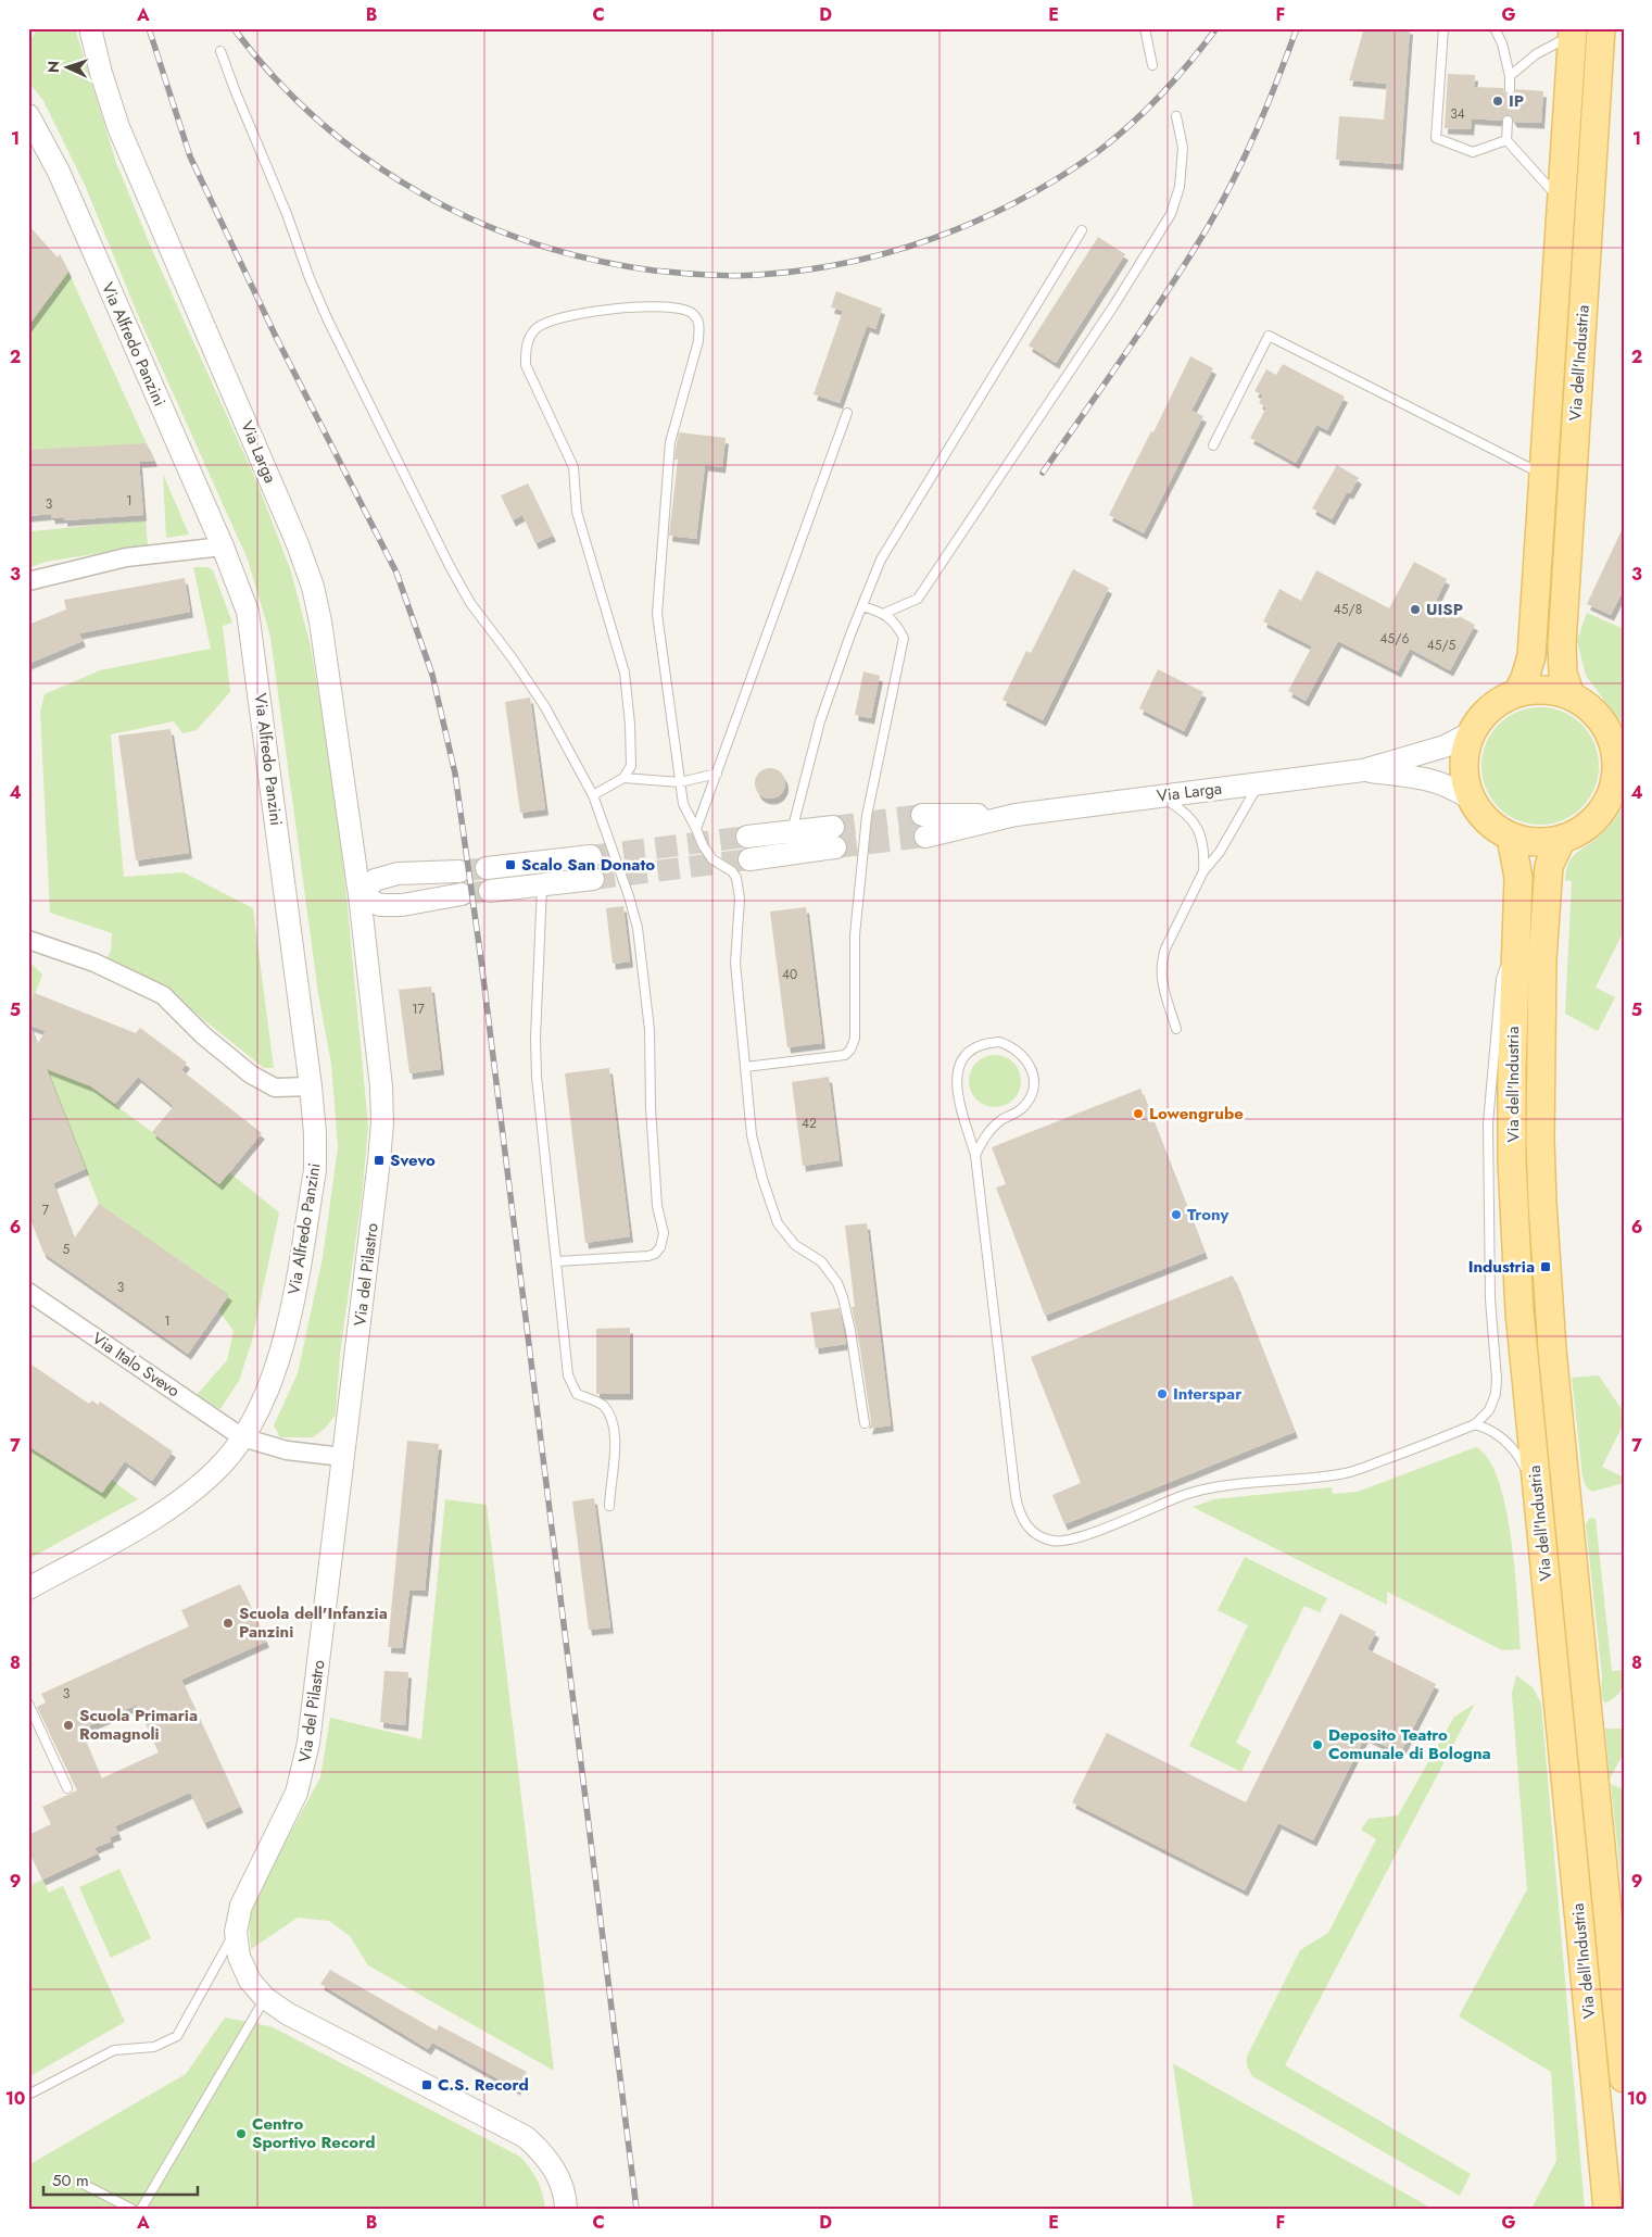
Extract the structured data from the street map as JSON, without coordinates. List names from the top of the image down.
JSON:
{
  "streets": {
    "main road": ["Via dell'Industria"],
    "street": [
      "Via Alfredo Panzini",
      "Via Larga",
      "Via del Pilastro",
      "Via Italo Svevo"
    ]
  },
  "crossings": [
    ["Via Alfredo Panzini", "Via Italo Svevo"],
    ["Via dell'Industria", "Via Larga"],
    ["Via Larga", "Via del Pilastro"]
  ],
  "places": {
    "other": [
      "IP",
      "UISP",
      "Lowengrube",
      "Trony",
      "Interspar",
      "Scuola dell'Infanzia Panzini",
      "Scuola Primaria Romagnoli",
      "Deposito Teatro Comunale di Bologna",
      "Centro Sportivo Record"
    ],
    "transit": [
      "Scalo San Donato",
      "Svevo",
      "Industria",
      "C.S. Record"
    ]
  },
  "house_numbers": [
    "34",
    "1",
    "3",
    "45/8",
    "45/6",
    "45/5",
    "40",
    "17",
    "42",
    "7",
    "5",
    "3",
    "1",
    "3"
  ],
  "scale_bar": "50 m",
  "north": "left",
  "grid": {
    "columns": [
      "A",
      "B",
      "C",
      "D",
      "E",
      "F",
      "G"
    ],
    "rows": [
      "1",
      "2",
      "3",
      "4",
      "5",
      "6",
      "7",
      "8",
      "9",
      "10"
    ]
  }
}
